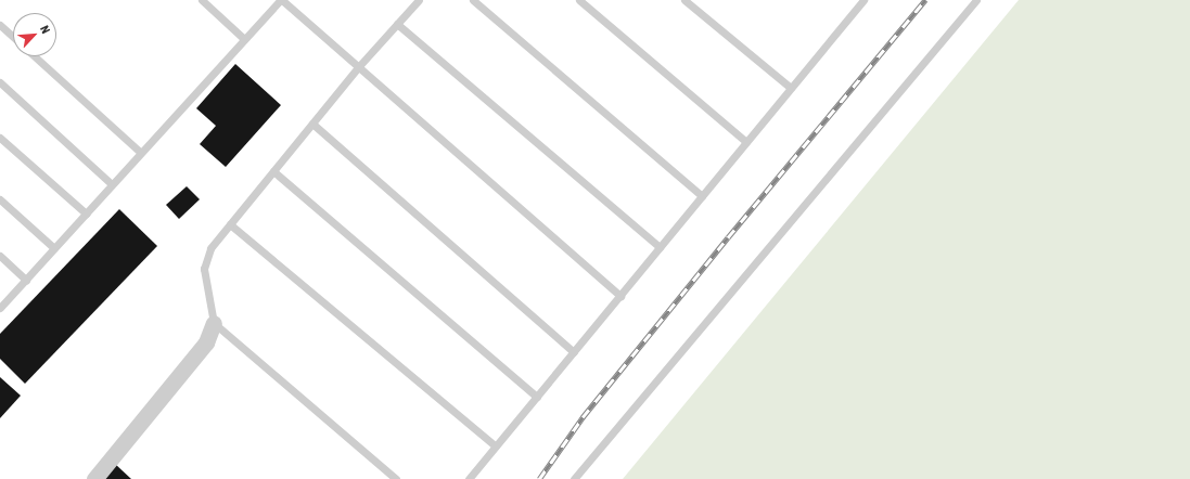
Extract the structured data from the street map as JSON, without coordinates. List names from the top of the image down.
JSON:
{
  "north": "top right"
}
